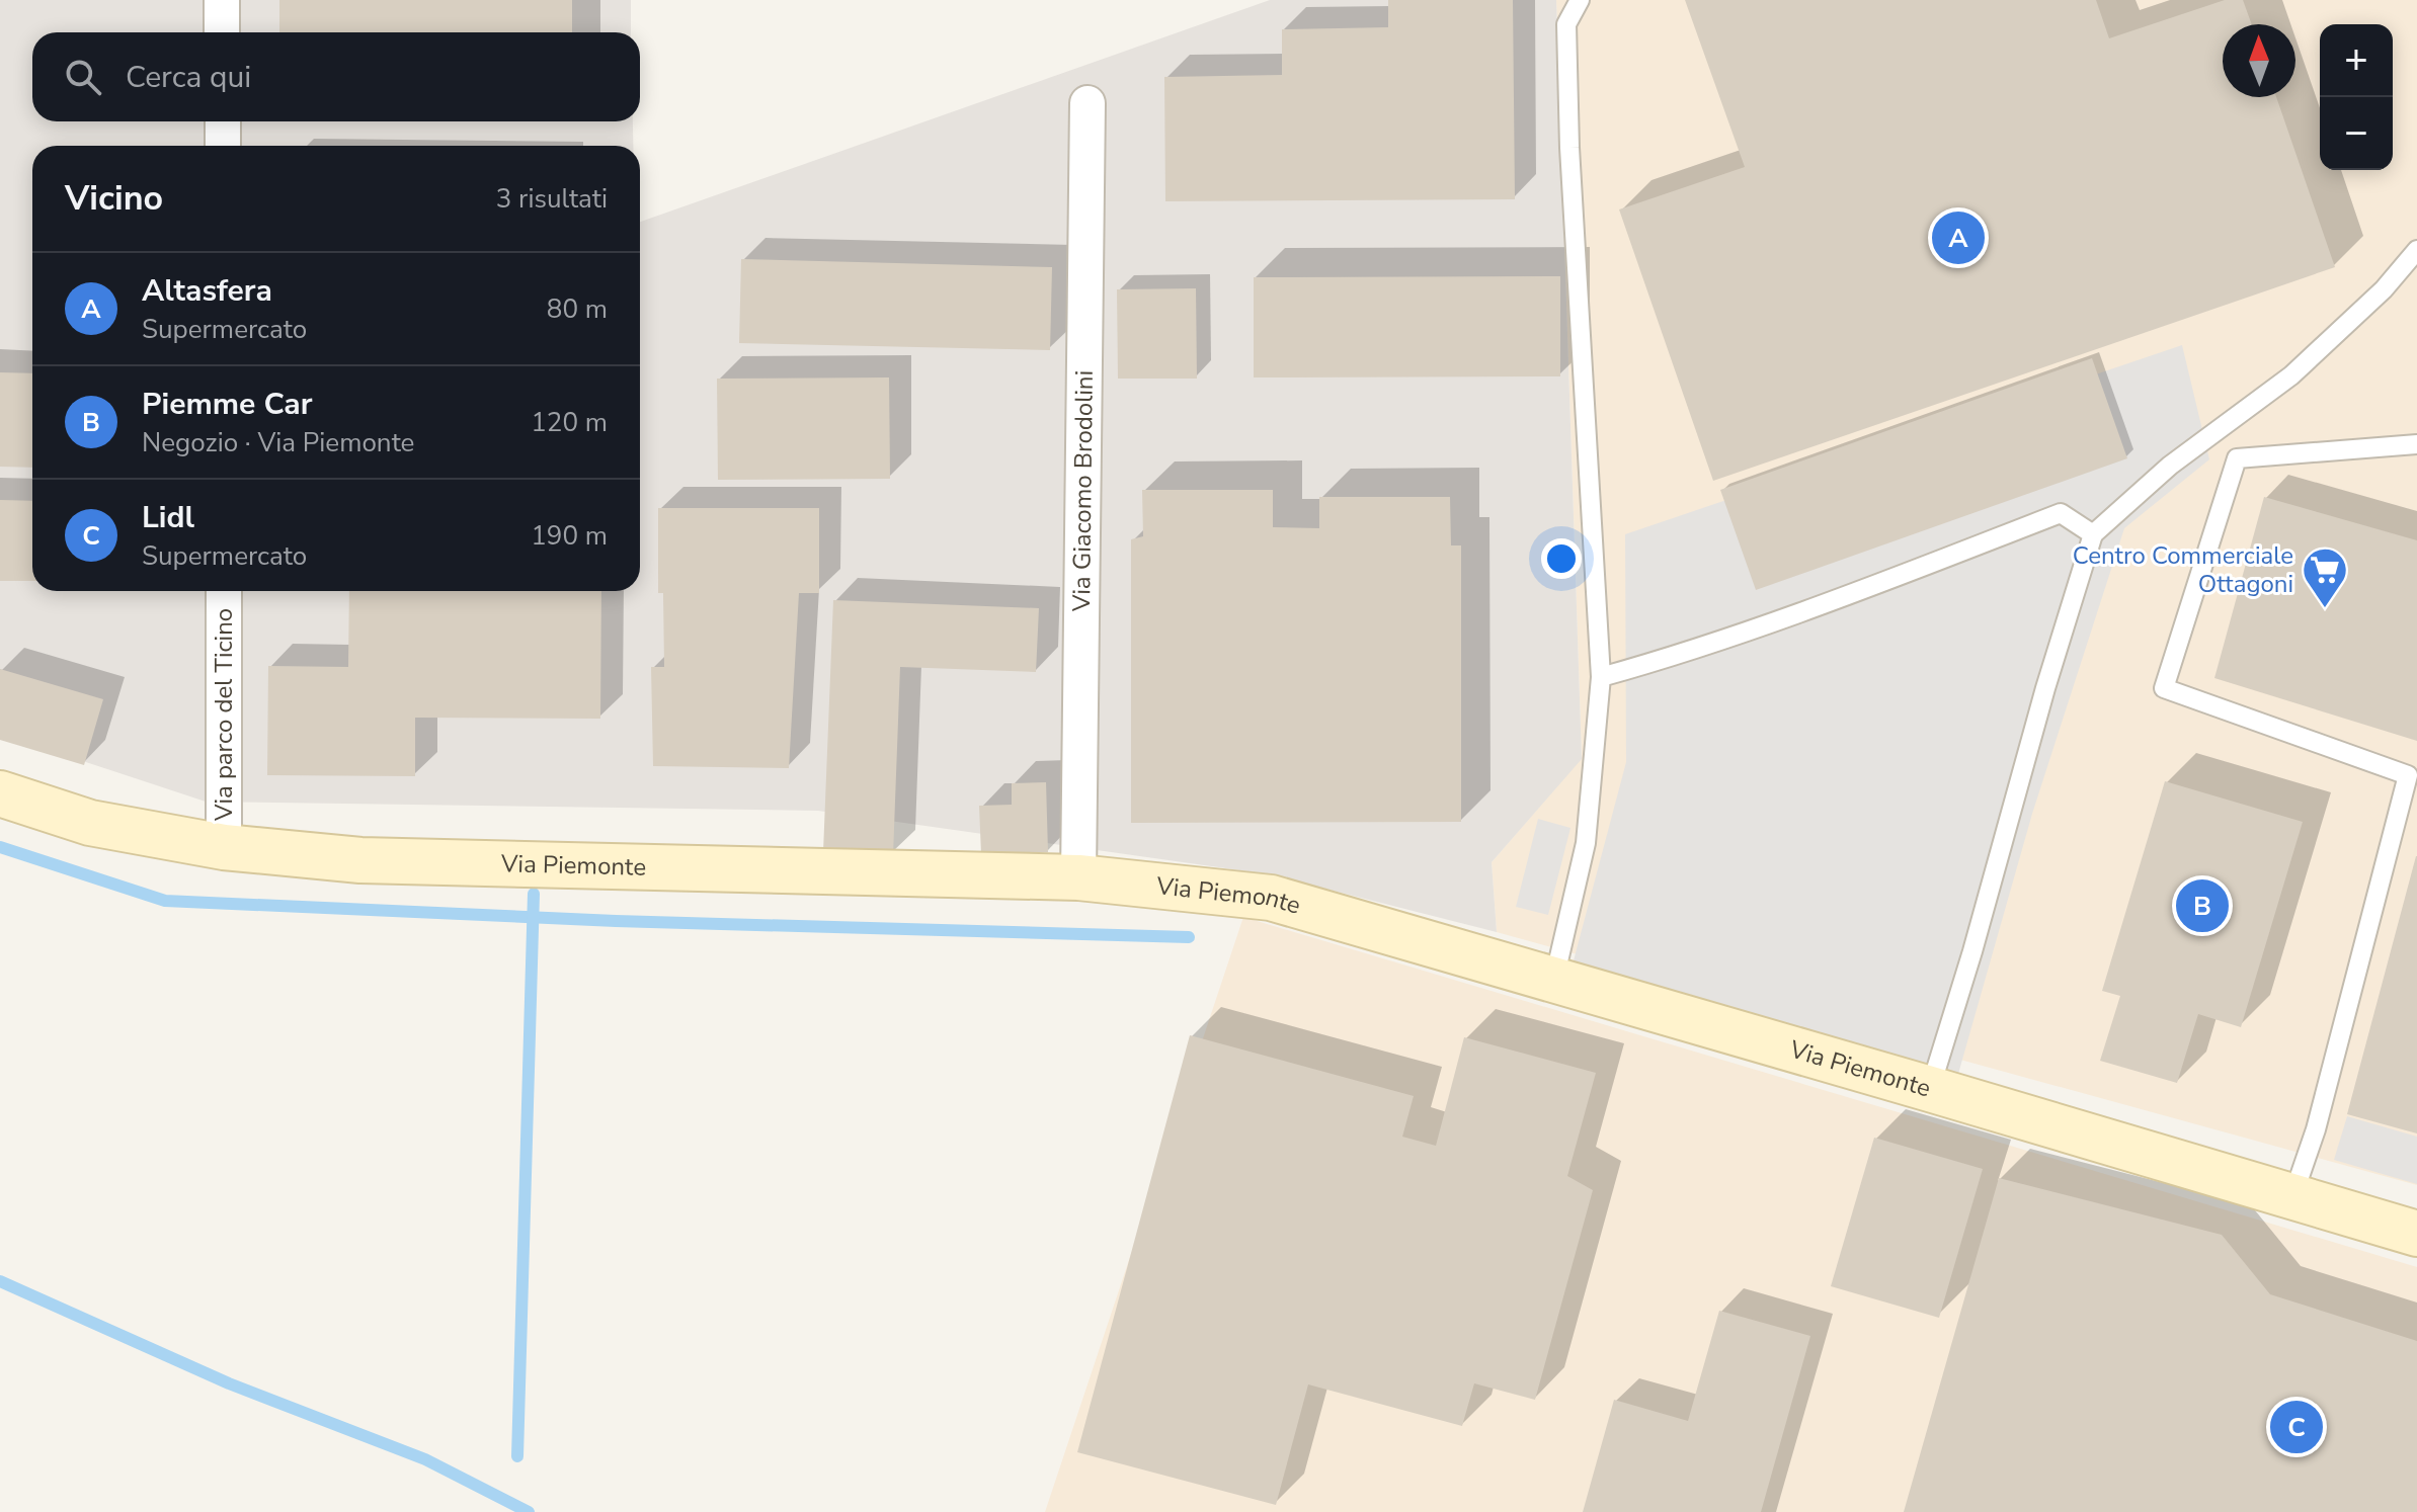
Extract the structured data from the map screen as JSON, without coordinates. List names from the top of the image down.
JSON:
{
  "streets": {
    "street": ["Via Giacomo Brodolini", "Via parco del Ticino", "Via Piemonte"]
  },
  "crossings": [
    ["Via Giacomo Brodolini", "Via Piemonte"],
    ["Via parco del Ticino", "Via Piemonte"]
  ],
  "places": {
    "supermarket": ["Centro Commerciale Ottagoni"]
  },
  "north": "top",
  "page": {
    "map_buttons": ["+", "−"],
    "search": "Cerca qui",
    "heading": ["Vicino", "3 risultati"],
    "pins": ["A", "B", "C"],
    "list": [
      {
        "mark": "A",
        "name": "Altasfera",
        "note": "Supermercato",
        "value": "80 m"
      },
      {
        "mark": "B",
        "name": "Piemme Car",
        "note": "Negozio · Via Piemonte",
        "value": "120 m"
      },
      {
        "mark": "C",
        "name": "Lidl",
        "note": "Supermercato",
        "value": "190 m"
      }
    ]
  }
}
